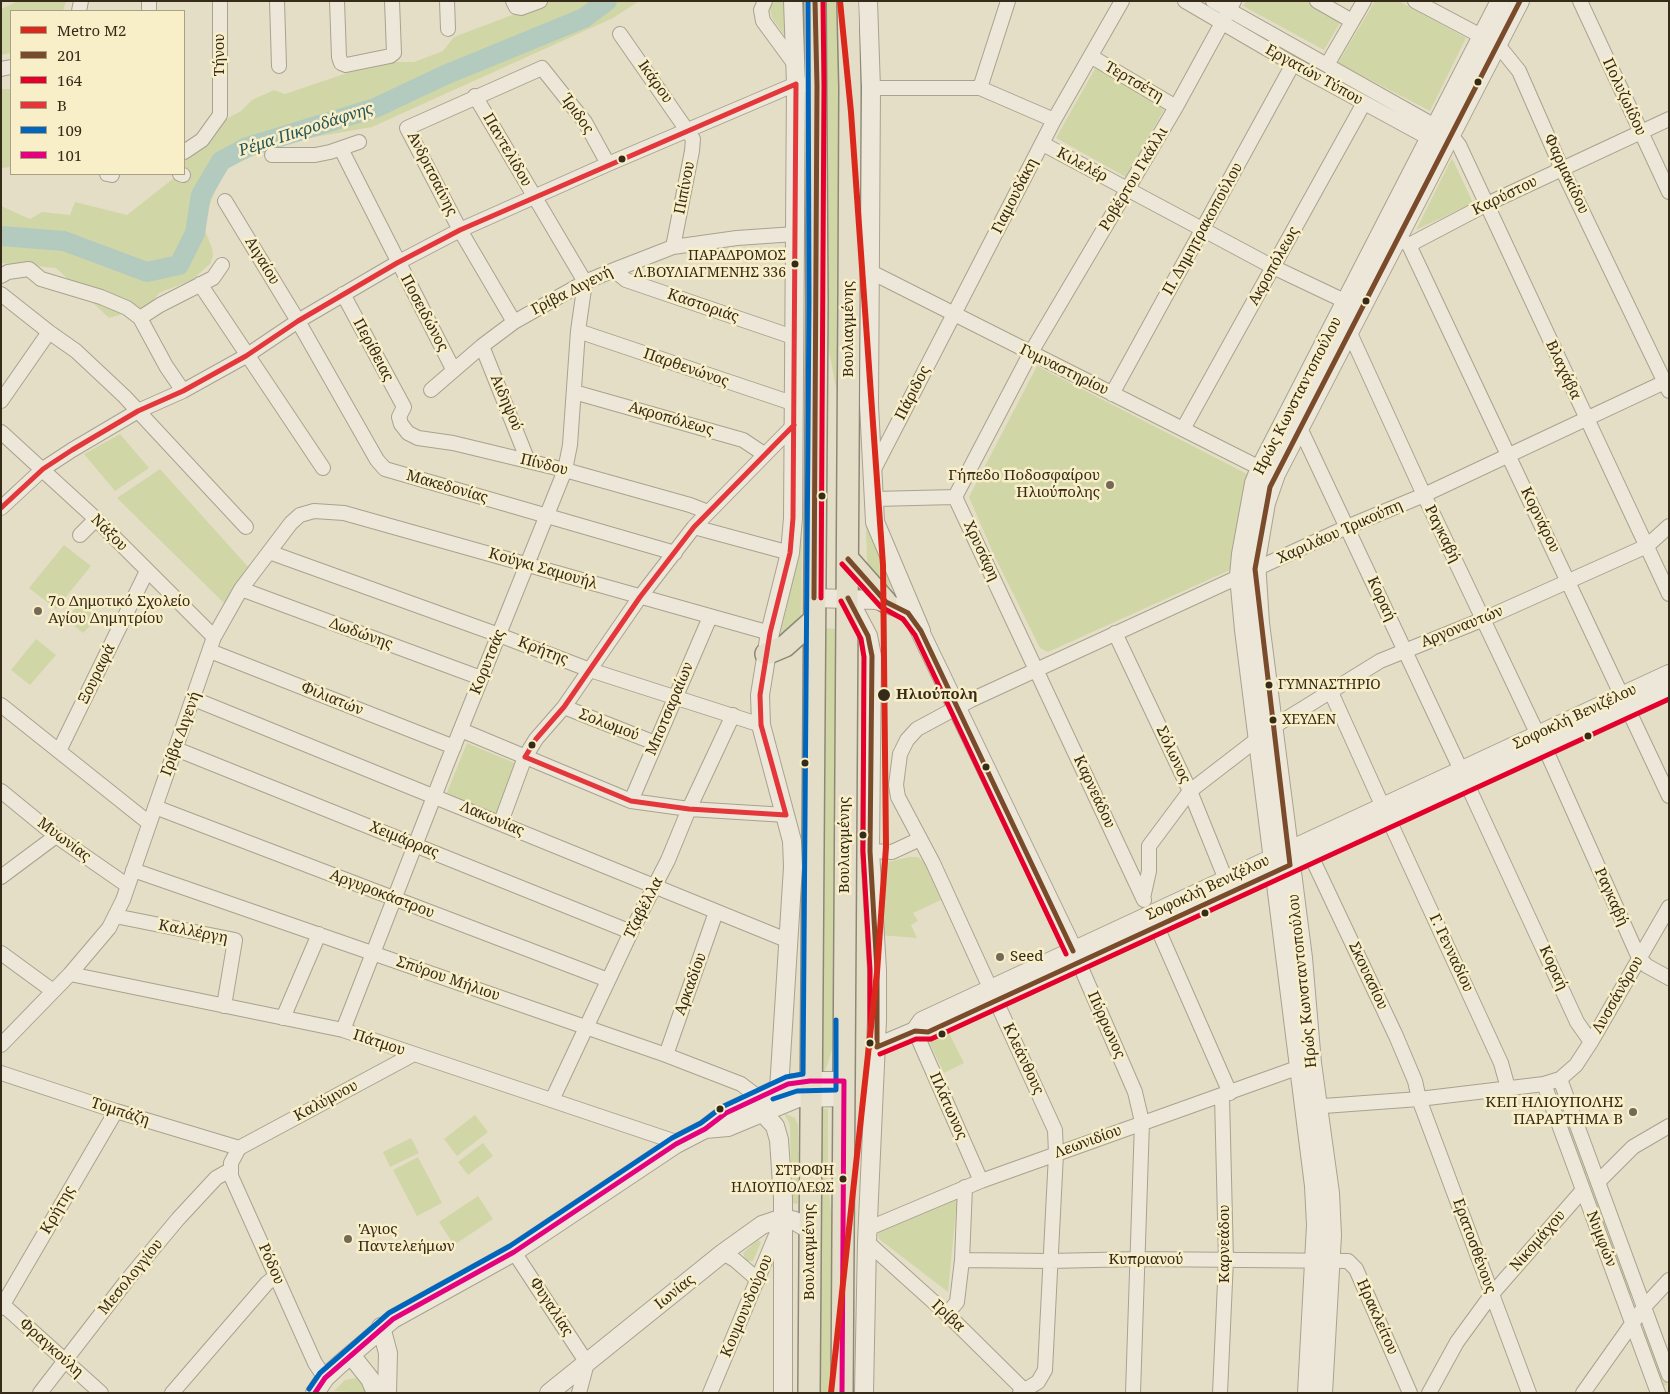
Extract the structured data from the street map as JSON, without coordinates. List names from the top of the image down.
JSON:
{
  "streets": {
    "main road": ["Βουλιαγμένης"],
    "street": [
      "Τήνου",
      "Εργατών Τύπου",
      "Ικάρου",
      "Τερτσέτη",
      "Πολυζωίδου",
      "Ίριδος",
      "Παντελίδου",
      "Κιλελέρ",
      "Ανδριτσαίνης",
      "Φαρμακίδου",
      "Ροβέρτου Γκάλλι",
      "Πιπίνου",
      "Γιαμουδάκη",
      "Καρύστου",
      "Π. Δημητρακοπούλου",
      "Αιγαίου",
      "Ακροπόλεως",
      "Γρίβα Διγενή",
      "Καστοριάς",
      "Ποσειδώνος",
      "Περίθειας",
      "Παρθενώνος",
      "Γυμναστηρίου",
      "Βλαχάβα",
      "Πάριδος",
      "Ηρώς Κωνσταντοπούλου",
      "Αιδηψού",
      "Πίνδου",
      "Μακεδονίας",
      "Κορνάρου",
      "Χαριλάου Τρικούπη",
      "Νάξου",
      "Ραγκαβή",
      "Χρυσάφη",
      "Κούγκι Σαμουήλ",
      "Κοραή",
      "Αργοναυτών",
      "Δωδώνης",
      "Κρήτης",
      "Κορυτσάς",
      "Ξουραφά",
      "Φιλιατών",
      "Μποτσαραίων",
      "Σοφοκλή Βενιζέλου",
      "Σολωμού",
      "Σόλωνος",
      "Καρνεάδου",
      "Λακωνίας",
      "Μυωνίας",
      "Χειμάρρας",
      "Αργυροκάστρου",
      "Τζαβέλλα",
      "Καλλέργη",
      "Γ. Γενναδίου",
      "Σκουασίου",
      "Σπύρου Μήλιου",
      "Αρκαδίου",
      "Λυσσάνδρου",
      "Πύρρωνος",
      "Πάτμου",
      "Κλεάνθους",
      "Καλύμνου",
      "Πλάτωνος",
      "Τομπάζη",
      "Λεωνιδίου",
      "Νυμφών",
      "Νικομάχου",
      "Ερατοσθένους",
      "Κυπριανού",
      "Ρόδου",
      "Μεσολογγίου",
      "Ιωνίας",
      "Κουμουνδούρου",
      "Φυγαλίας",
      "Γρίβα",
      "Ηρακλείτου",
      "Φραγκούλη"
    ]
  },
  "crossings": [
    ["Εργατών Τύπου", "Ροβέρτου Γκάλλι"],
    ["Εργατών Τύπου", "Π. Δημητρακοπούλου"],
    ["Εργατών Τύπου", "Ακροπόλεως"],
    ["Εργατών Τύπου", "Βλαχάβα"],
    ["Εργατών Τύπου", "Ηρώς Κωνσταντοπούλου"],
    ["Ικάρου", "Πιπίνου"],
    ["Τερτσέτη", "Ροβέρτου Γκάλλι"],
    ["Τερτσέτη", "Γιαμουδάκη"],
    ["Πολυζωίδου", "Καρύστου"],
    ["Ίριδος", "Ανδριτσαίνης"],
    ["Παντελίδου", "Ανδριτσαίνης"],
    ["Παντελίδου", "Γρίβα Διγενή"],
    ["Παντελίδου", "Κορυτσάς"],
    ["Κιλελέρ", "Ροβέρτου Γκάλλι"],
    ["Κιλελέρ", "Γιαμουδάκη"],
    ["Κιλελέρ", "Π. Δημητρακοπούλου"],
    ["Κιλελέρ", "Ακροπόλεως"],
    ["Κιλελέρ", "Ηρώς Κωνσταντοπούλου"],
    ["Ανδριτσαίνης", "Γρίβα Διγενή"],
    ["Φαρμακίδου", "Καρύστου"],
    ["Φαρμακίδου", "Ηρώς Κωνσταντοπούλου"],
    ["Φαρμακίδου", "Χαριλάου Τρικούπη"],
    ["Ροβέρτου Γκάλλι", "Γυμναστηρίου"],
    ["Πιπίνου", "Γρίβα Διγενή"],
    ["Γιαμουδάκη", "Γυμναστηρίου"],
    ["Γιαμουδάκη", "Πάριδος"],
    ["Καρύστου", "Βλαχάβα"],
    ["Καρύστου", "Ηρώς Κωνσταντοπούλου"],
    ["Καρύστου", "Κορνάρου"],
    ["Π. Δημητρακοπούλου", "Γυμναστηρίου"],
    ["Αιγαίου", "Μακεδονίας"],
    ["Ακροπόλεως", "Γυμναστηρίου"],
    ["Ακροπόλεως", "Κορυτσάς"],
    ["Γρίβα Διγενή", "Καστοριάς"],
    ["Γρίβα Διγενή", "Ποσειδώνος"],
    ["Γρίβα Διγενή", "Αιδηψού"],
    ["Γρίβα Διγενή", "Νάξου"],
    ["Γρίβα Διγενή", "Κούγκι Σαμουήλ"],
    ["Γρίβα Διγενή", "Δωδώνης"],
    ["Γρίβα Διγενή", "Κρήτης"],
    ["Γρίβα Διγενή", "Κορυτσάς"],
    ["Γρίβα Διγενή", "Φιλιατών"],
    ["Γρίβα Διγενή", "Λακωνίας"],
    ["Γρίβα Διγενή", "Μυωνίας"],
    ["Γρίβα Διγενή", "Χειμάρρας"],
    ["Γρίβα Διγενή", "Αργυροκάστρου"],
    ["Γρίβα Διγενή", "Καλλέργη"],
    ["Γρίβα Διγενή", "Σπύρου Μήλιου"],
    ["Γρίβα Διγενή", "Πάτμου"],
    ["Βουλιαγμένης", "Σοφοκλή Βενιζέλου"],
    ["Βουλιαγμένης", "Πύρρωνος"],
    ["Βουλιαγμένης", "Λεωνιδίου"],
    ["Βουλιαγμένης", "Γρίβα"],
    ["Περίθειας", "Πίνδου"],
    ["Παρθενώνος", "Κορυτσάς"],
    ["Γυμναστηρίου", "Πάριδος"],
    ["Γυμναστηρίου", "Ηρώς Κωνσταντοπούλου"],
    ["Βλαχάβα", "Ηρώς Κωνσταντοπούλου"],
    ["Βλαχάβα", "Χαριλάου Τρικούπη"],
    ["Βλαχάβα", "Αργοναυτών"],
    ["Ηρώς Κωνσταντοπούλου", "Κορνάρου"],
    ["Ηρώς Κωνσταντοπούλου", "Χαριλάου Τρικούπη"],
    ["Ηρώς Κωνσταντοπούλου", "Ραγκαβή"],
    ["Ηρώς Κωνσταντοπούλου", "Κοραή"],
    ["Ηρώς Κωνσταντοπούλου", "Αργοναυτών"],
    ["Ηρώς Κωνσταντοπούλου", "Σοφοκλή Βενιζέλου"],
    ["Ηρώς Κωνσταντοπούλου", "Λεωνιδίου"],
    ["Ηρώς Κωνσταντοπούλου", "Κυπριανού"],
    ["Ηρώς Κωνσταντοπούλου", "Ηρακλείτου"],
    ["Αιδηψού", "Πίνδου"],
    ["Πίνδου", "Κορυτσάς"],
    ["Μακεδονίας", "Κορυτσάς"],
    ["Κορνάρου", "Χαριλάου Τρικούπη"],
    ["Κορνάρου", "Αργοναυτών"],
    ["Κορνάρου", "Σοφοκλή Βενιζέλου"],
    ["Χαριλάου Τρικούπη", "Ραγκαβή"],
    ["Χαριλάου Τρικούπη", "Χρυσάφη"],
    ["Χαριλάου Τρικούπη", "Κοραή"],
    ["Χαριλάου Τρικούπη", "Σόλωνος"],
    ["Χαριλάου Τρικούπη", "Καρνεάδου"],
    ["Χαριλάου Τρικούπη", "Πύρρωνος"],
    ["Χαριλάου Τρικούπη", "Κλεάνθους"],
    ["Νάξου", "Ξουραφά"],
    ["Ραγκαβή", "Αργοναυτών"],
    ["Ραγκαβή", "Σοφοκλή Βενιζέλου"],
    ["Ραγκαβή", "Λυσσάνδρου"],
    ["Χρυσάφη", "Καρνεάδου"],
    ["Κούγκι Σαμουήλ", "Κορυτσάς"],
    ["Κούγκι Σαμουήλ", "Μποτσαραίων"],
    ["Κοραή", "Αργοναυτών"],
    ["Κοραή", "Σοφοκλή Βενιζέλου"],
    ["Κοραή", "Λυσσάνδρου"],
    ["Αργοναυτών", "Σόλωνος"],
    ["Αργοναυτών", "Καρνεάδου"],
    ["Αργοναυτών", "Γ. Γενναδίου"],
    ["Δωδώνης", "Κορυτσάς"],
    ["Κρήτης", "Κορυτσάς"],
    ["Κρήτης", "Μποτσαραίων"],
    ["Κρήτης", "Τζαβέλλα"],
    ["Κρήτης", "Τομπάζη"],
    ["Κρήτης", "Φραγκούλη"],
    ["Κορυτσάς", "Φιλιατών"],
    ["Κορυτσάς", "Λακωνίας"],
    ["Κορυτσάς", "Χειμάρρας"],
    ["Κορυτσάς", "Αργυροκάστρου"],
    ["Κορυτσάς", "Σπύρου Μήλιου"],
    ["Κορυτσάς", "Πάτμου"],
    ["Μποτσαραίων", "Σολωμού"],
    ["Σοφοκλή Βενιζέλου", "Σόλωνος"],
    ["Σοφοκλή Βενιζέλου", "Καρνεάδου"],
    ["Σοφοκλή Βενιζέλου", "Γ. Γενναδίου"],
    ["Σοφοκλή Βενιζέλου", "Σκουασίου"],
    ["Σοφοκλή Βενιζέλου", "Πύρρωνος"],
    ["Σοφοκλή Βενιζέλου", "Κλεάνθους"],
    ["Σοφοκλή Βενιζέλου", "Πλάτωνος"],
    ["Καρνεάδου", "Λεωνιδίου"],
    ["Καρνεάδου", "Κυπριανού"],
    ["Λακωνίας", "Τζαβέλλα"],
    ["Λακωνίας", "Αρκαδίου"],
    ["Χειμάρρας", "Τζαβέλλα"],
    ["Αργυροκάστρου", "Τζαβέλλα"],
    ["Τζαβέλλα", "Σπύρου Μήλιου"],
    ["Τζαβέλλα", "Πάτμου"],
    ["Καλλέργη", "Πάτμου"],
    ["Σκουασίου", "Ερατοσθένους"],
    ["Σπύρου Μήλιου", "Αρκαδίου"],
    ["Λυσσάνδρου", "Νυμφών"],
    ["Πύρρωνος", "Κλεάνθους"],
    ["Πύρρωνος", "Λεωνιδίου"],
    ["Πύρρωνος", "Κυπριανού"],
    ["Πάτμου", "Καλύμνου"],
    ["Κλεάνθους", "Λεωνιδίου"],
    ["Κλεάνθους", "Κυπριανού"],
    ["Κλεάνθους", "Γρίβα"],
    ["Καλύμνου", "Τομπάζη"],
    ["Πλάτωνος", "Λεωνιδίου"],
    ["Λεωνιδίου", "Γρίβα"],
    ["Νυμφών", "Νικομάχου"],
    ["Νικομάχου", "Ερατοσθένους"],
    ["Κυπριανού", "Ηρακλείτου"],
    ["Ρόδου", "Μεσολογγίου"],
    ["Μεσολογγίου", "Φραγκούλη"],
    ["Ιωνίας", "Κουμουνδούρου"],
    ["Ιωνίας", "Φυγαλίας"]
  ],
  "water": ["Ρέμα Πικροδάφνης"],
  "places": [
    "ΠΑΡΑΔΡΟΜΟΣ Λ.ΒΟΥΛΙΑΓΜΕΝΗΣ 336",
    "Γήπεδο Ποδοσφαίρου Ηλιούπολης",
    "7ο Δημοτικό Σχολείο Αγίου Δημητρίου",
    "ΓΥΜΝΑΣΤΗΡΙΟ",
    "Ηλιούπολη",
    "ΧΕΥΔΕΝ",
    "Seed",
    "ΚΕΠ ΗΛΙΟΥΠΟΛΗΣ ΠΑΡΑΡΤΗΜΑ Β",
    "ΣΤΡΟΦΗ ΗΛΙΟΥΠΟΛΕΩΣ",
    "'Αγιος Παντελεήμων"
  ],
  "lines": [
    "metro line Μ2",
    "transit line 201",
    "transit line 164",
    "transit line 109",
    "transit line Β",
    "transit line 101"
  ],
  "legend": [
    "Metro Μ2",
    "201",
    "164",
    "Β",
    "109",
    "101"
  ]
}
